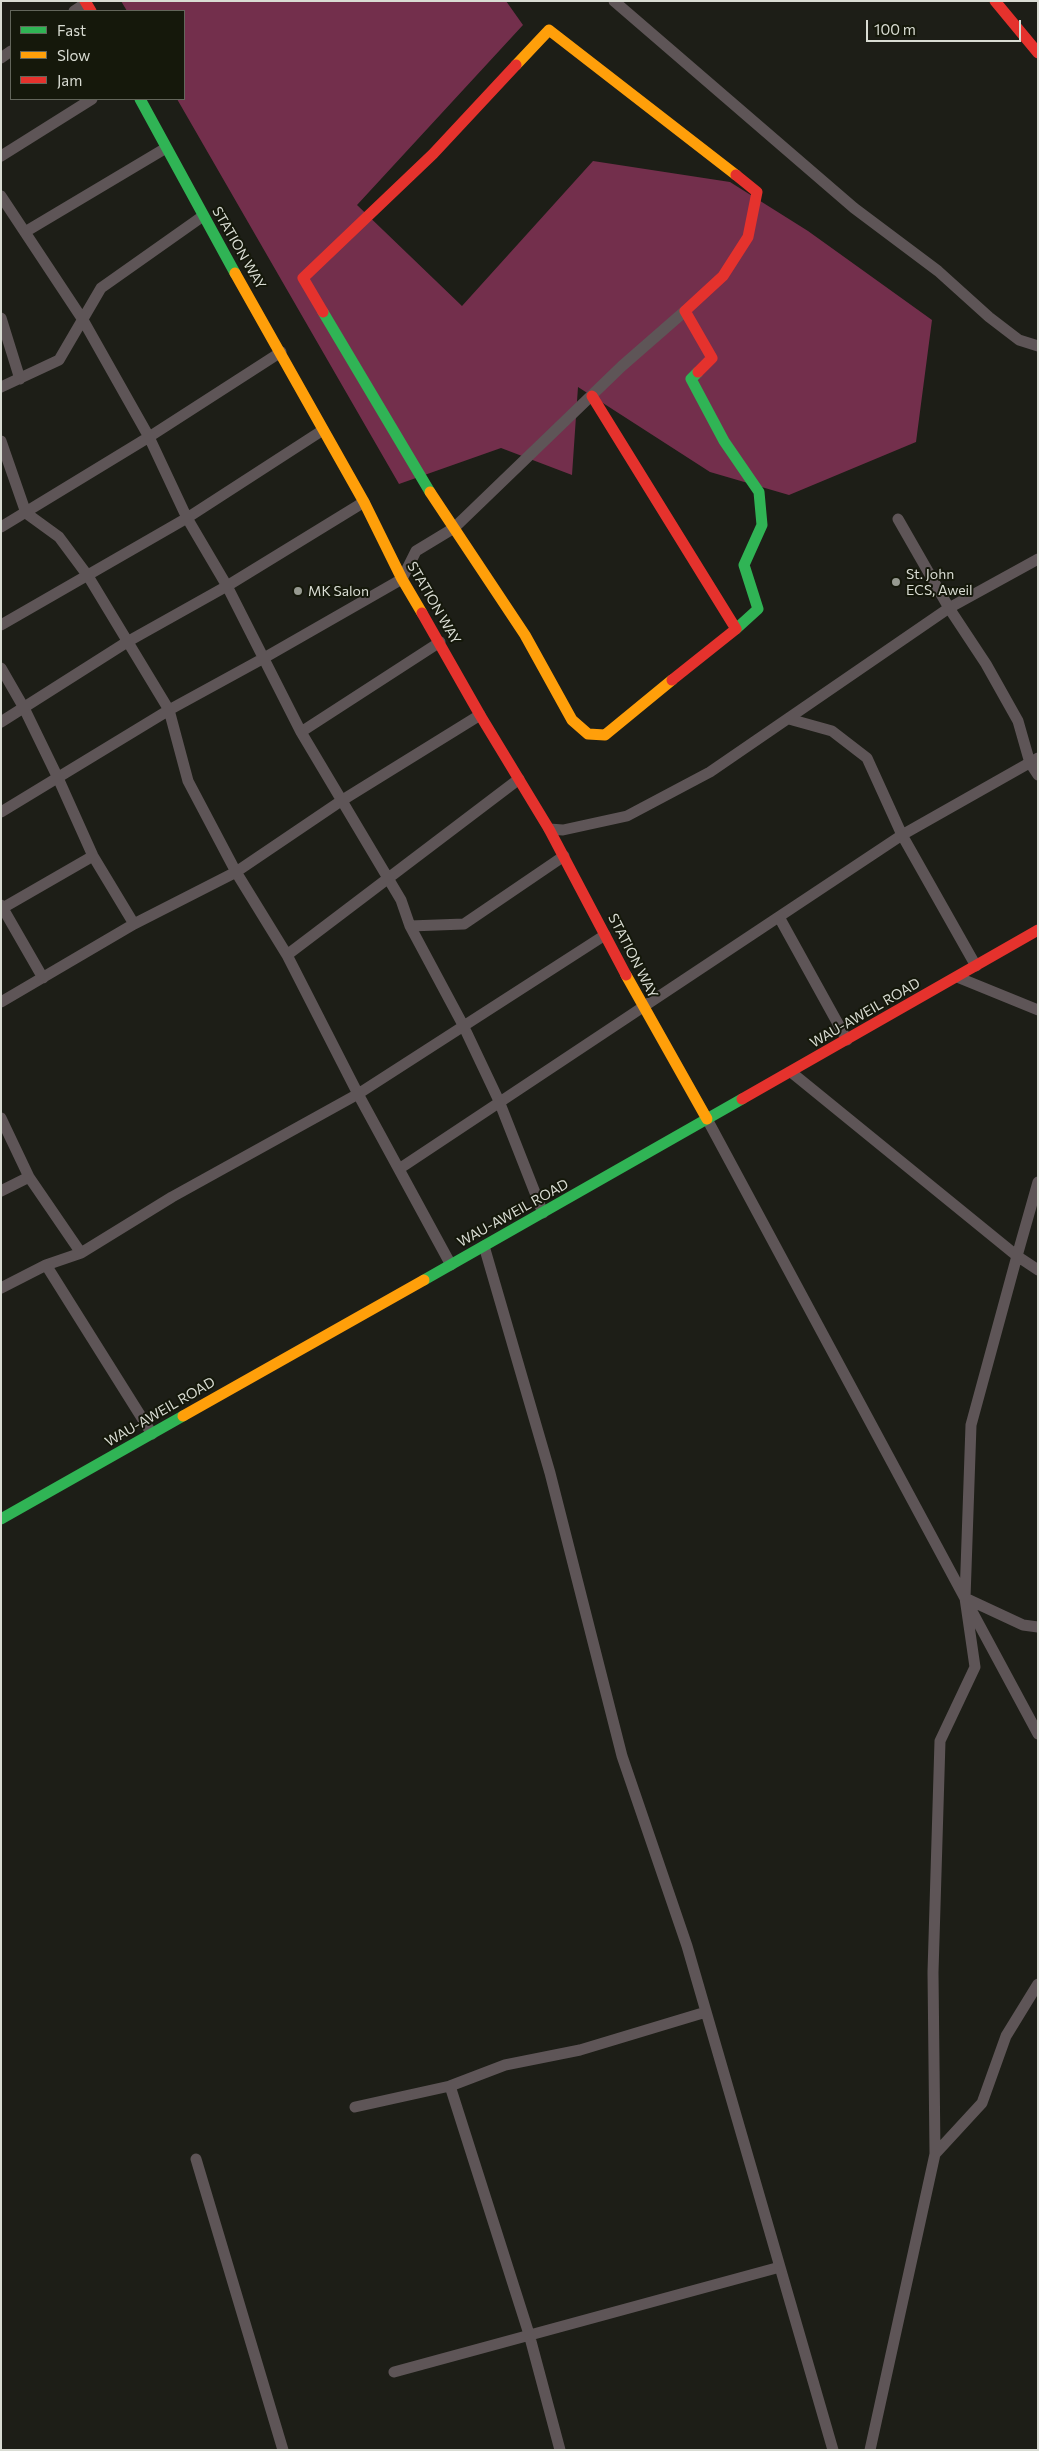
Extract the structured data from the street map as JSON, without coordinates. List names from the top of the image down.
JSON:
{
  "streets": {
    "main road": ["STATION WAY", "WAU-AWEIL ROAD"]
  },
  "crossings": [
    ["STATION WAY", "WAU-AWEIL ROAD"]
  ],
  "places": ["St. John ECS, Aweil", "MK Salon"],
  "legend": ["Fast", "Slow", "Jam"],
  "scale_bar": "100 m"
}
